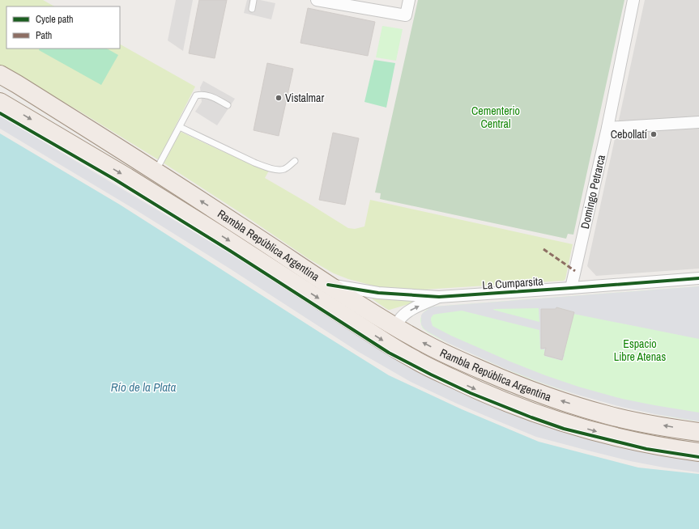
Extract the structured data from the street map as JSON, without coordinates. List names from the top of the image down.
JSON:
{
  "streets": {
    "main road": ["Rambla República Argentina"],
    "street": ["Domingo Petrarca", "La Cumparsita"]
  },
  "crossings": [
    ["Domingo Petrarca", "La Cumparsita"],
    ["Rambla República Argentina", "La Cumparsita"]
  ],
  "water": ["Río de la Plata"],
  "parks": ["Cementerio Central", "Espacio Libre Atenas"],
  "places": ["Vistalmar", "Cebollatí"],
  "legend": ["Cycle path", "Path"]
}
